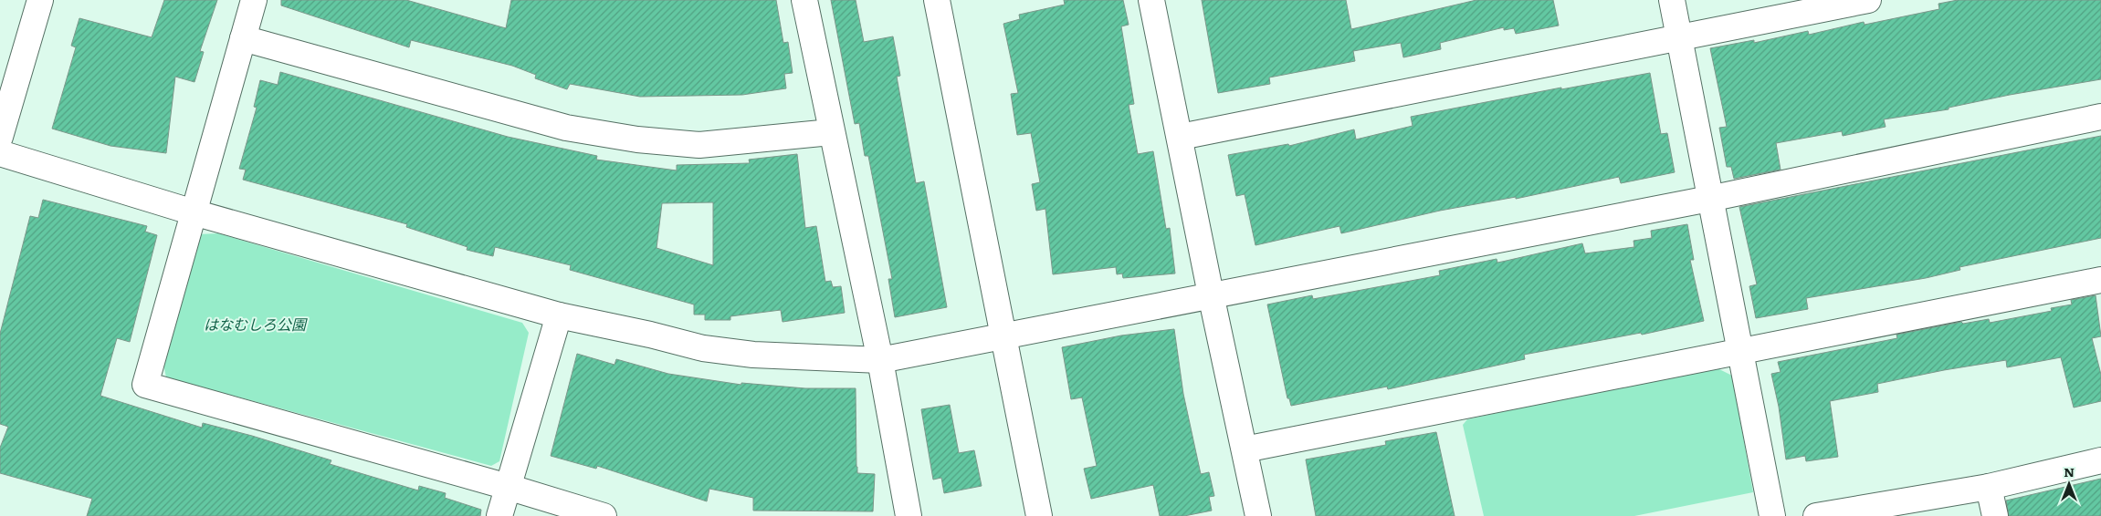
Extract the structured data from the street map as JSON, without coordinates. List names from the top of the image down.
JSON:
{
  "parks": ["はなむしろ公園"],
  "north": "top"
}
